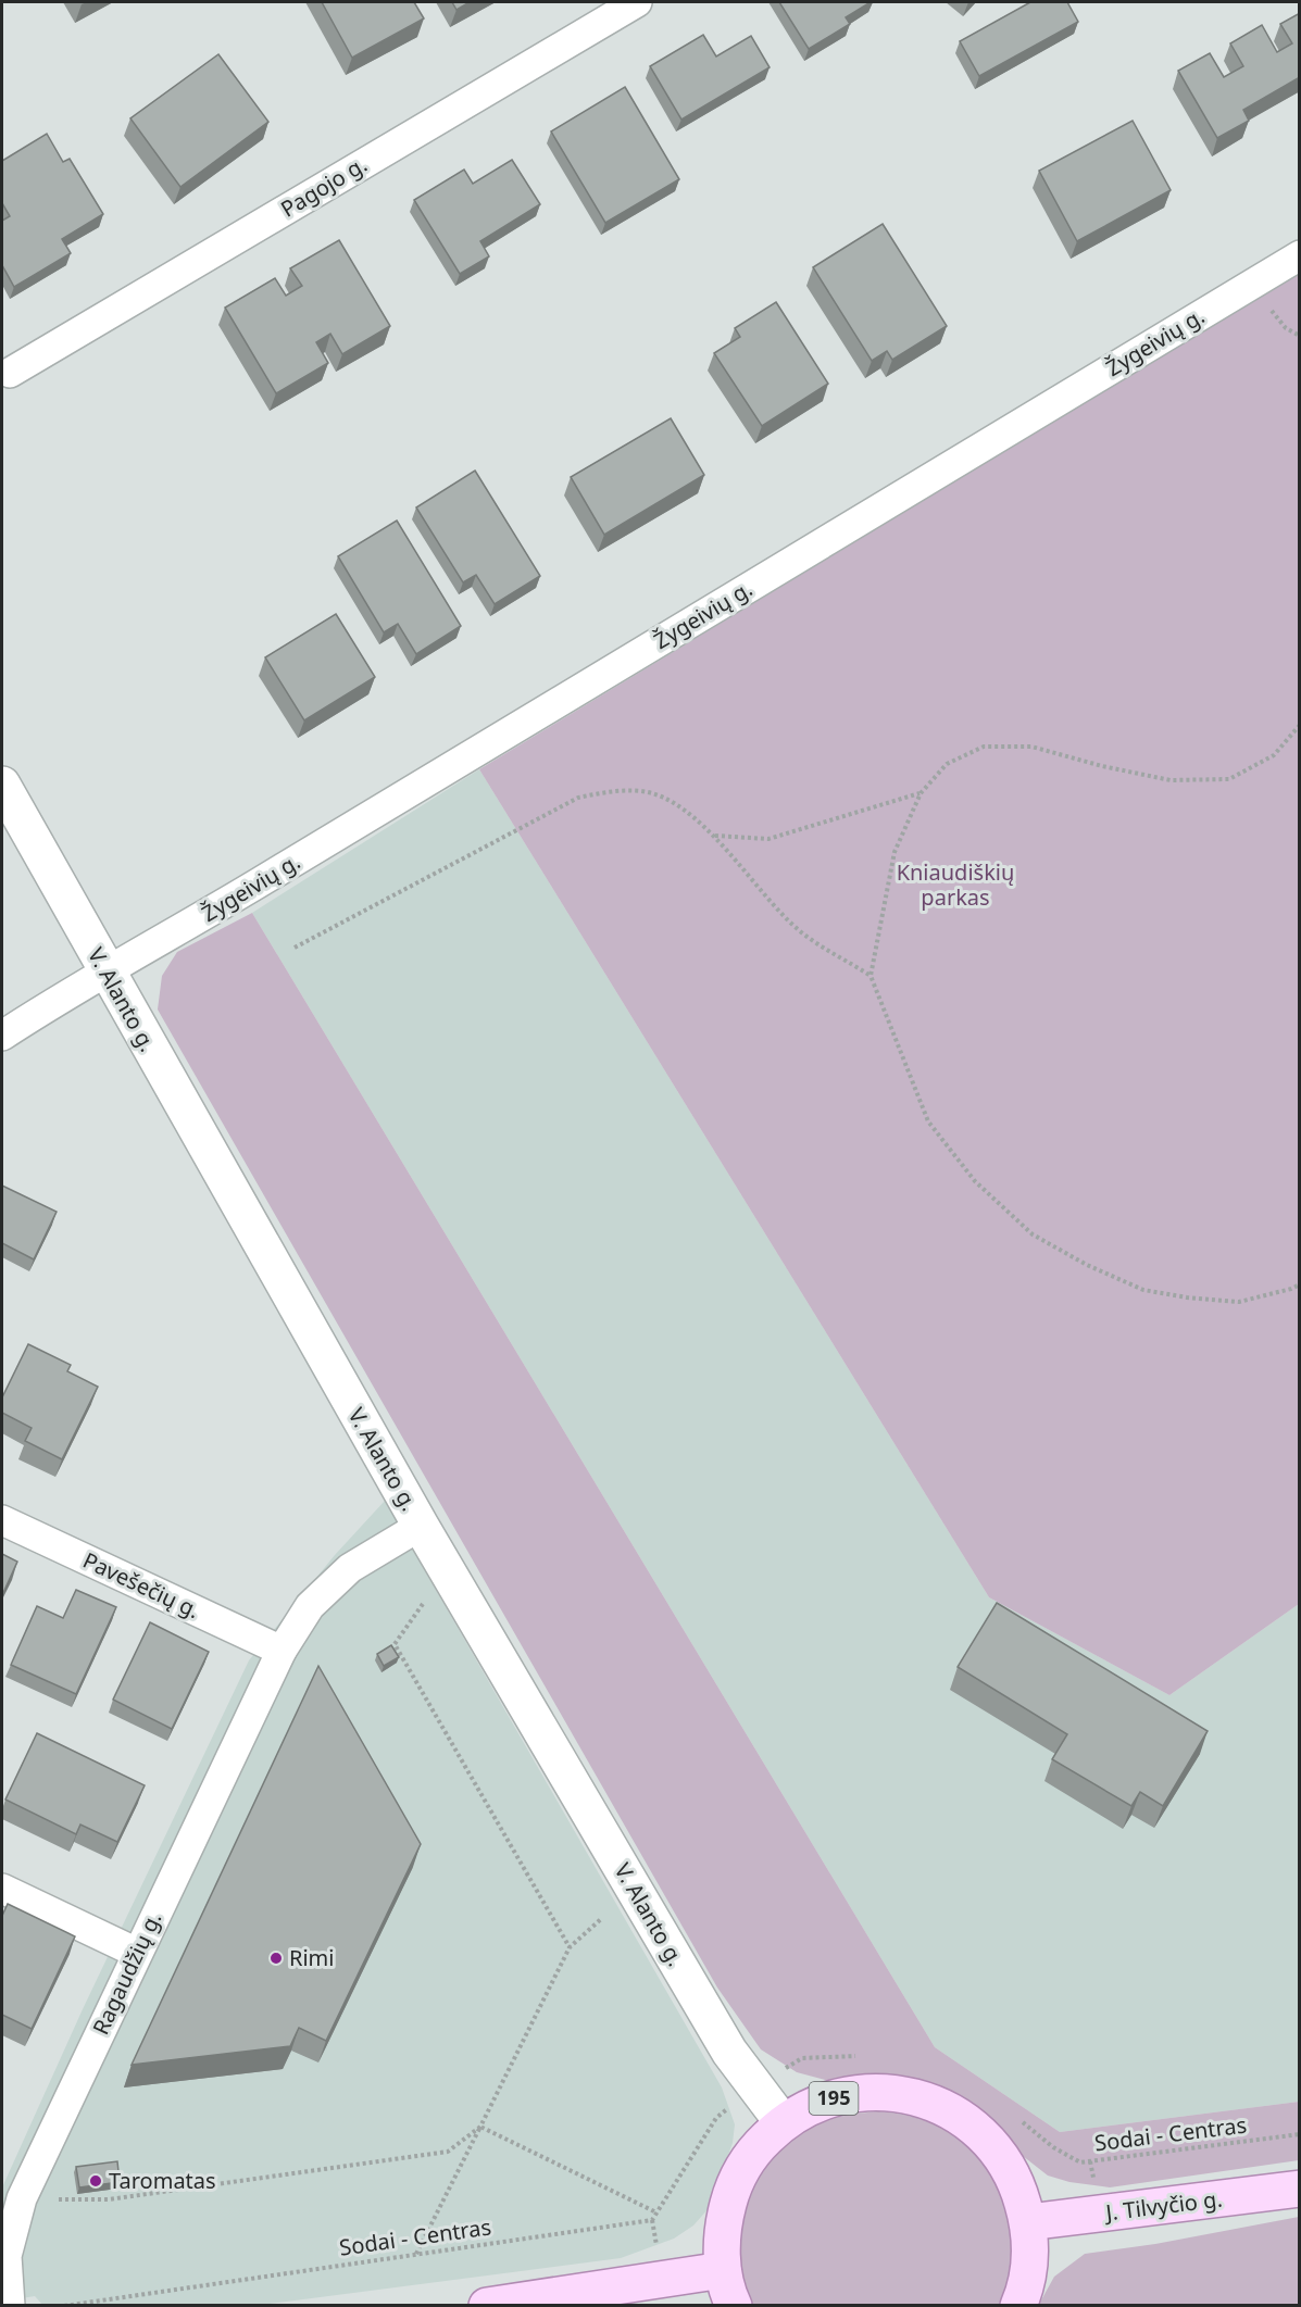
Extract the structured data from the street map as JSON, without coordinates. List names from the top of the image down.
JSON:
{
  "streets": {
    "main road": ["V. Alanto g.", "195", "J. Tilvyčio g."],
    "street": [
      "Pagojo g.",
      "Žygeivių g.",
      "Pavešečių g.",
      "Ragaudžių g."
    ],
    "path": ["Sodai - Centras"]
  },
  "crossings": [
    ["Žygeivių g.", "V. Alanto g."],
    ["V. Alanto g.", "Ragaudžių g."],
    ["V. Alanto g.", "195"],
    ["Pavešečių g.", "Ragaudžių g."],
    ["195", "J. Tilvyčio g."]
  ],
  "parks": ["Kniaudiškių parkas"],
  "places": ["Rimi", "Taromatas"]
}
